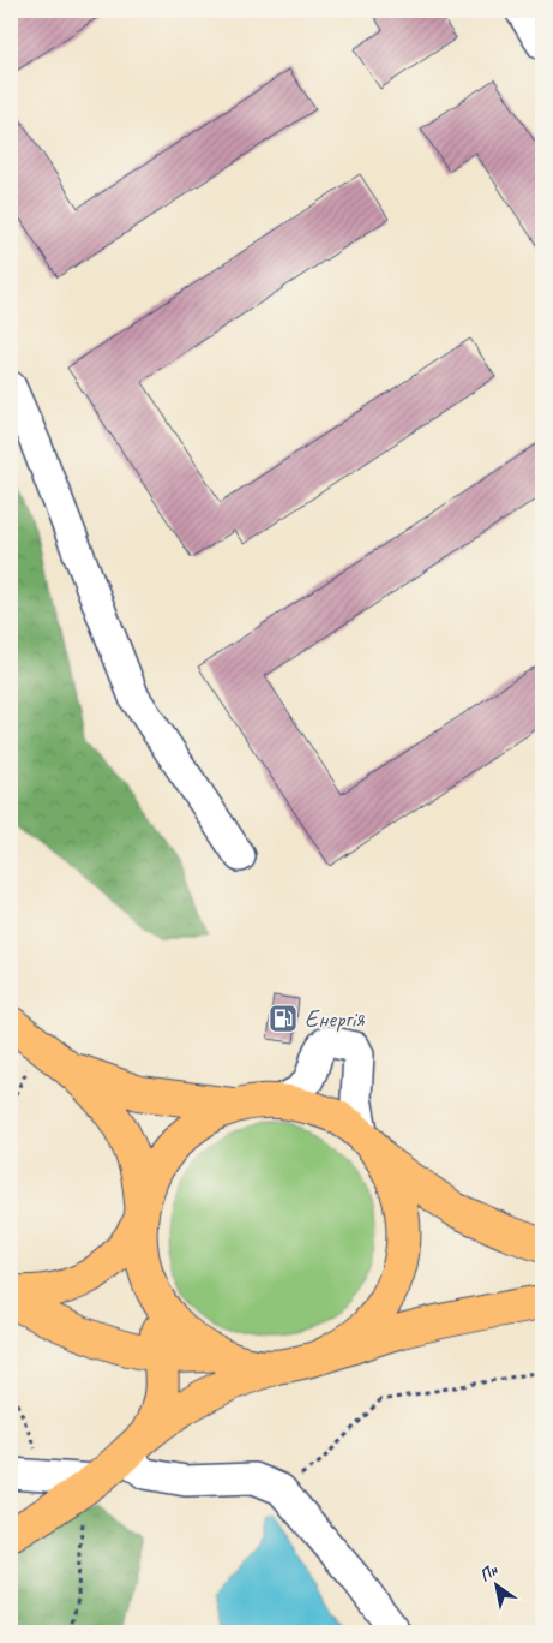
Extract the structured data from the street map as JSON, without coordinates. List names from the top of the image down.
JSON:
{
  "places": {
    "fuel station": ["Енергія"]
  },
  "north": "top left"
}
